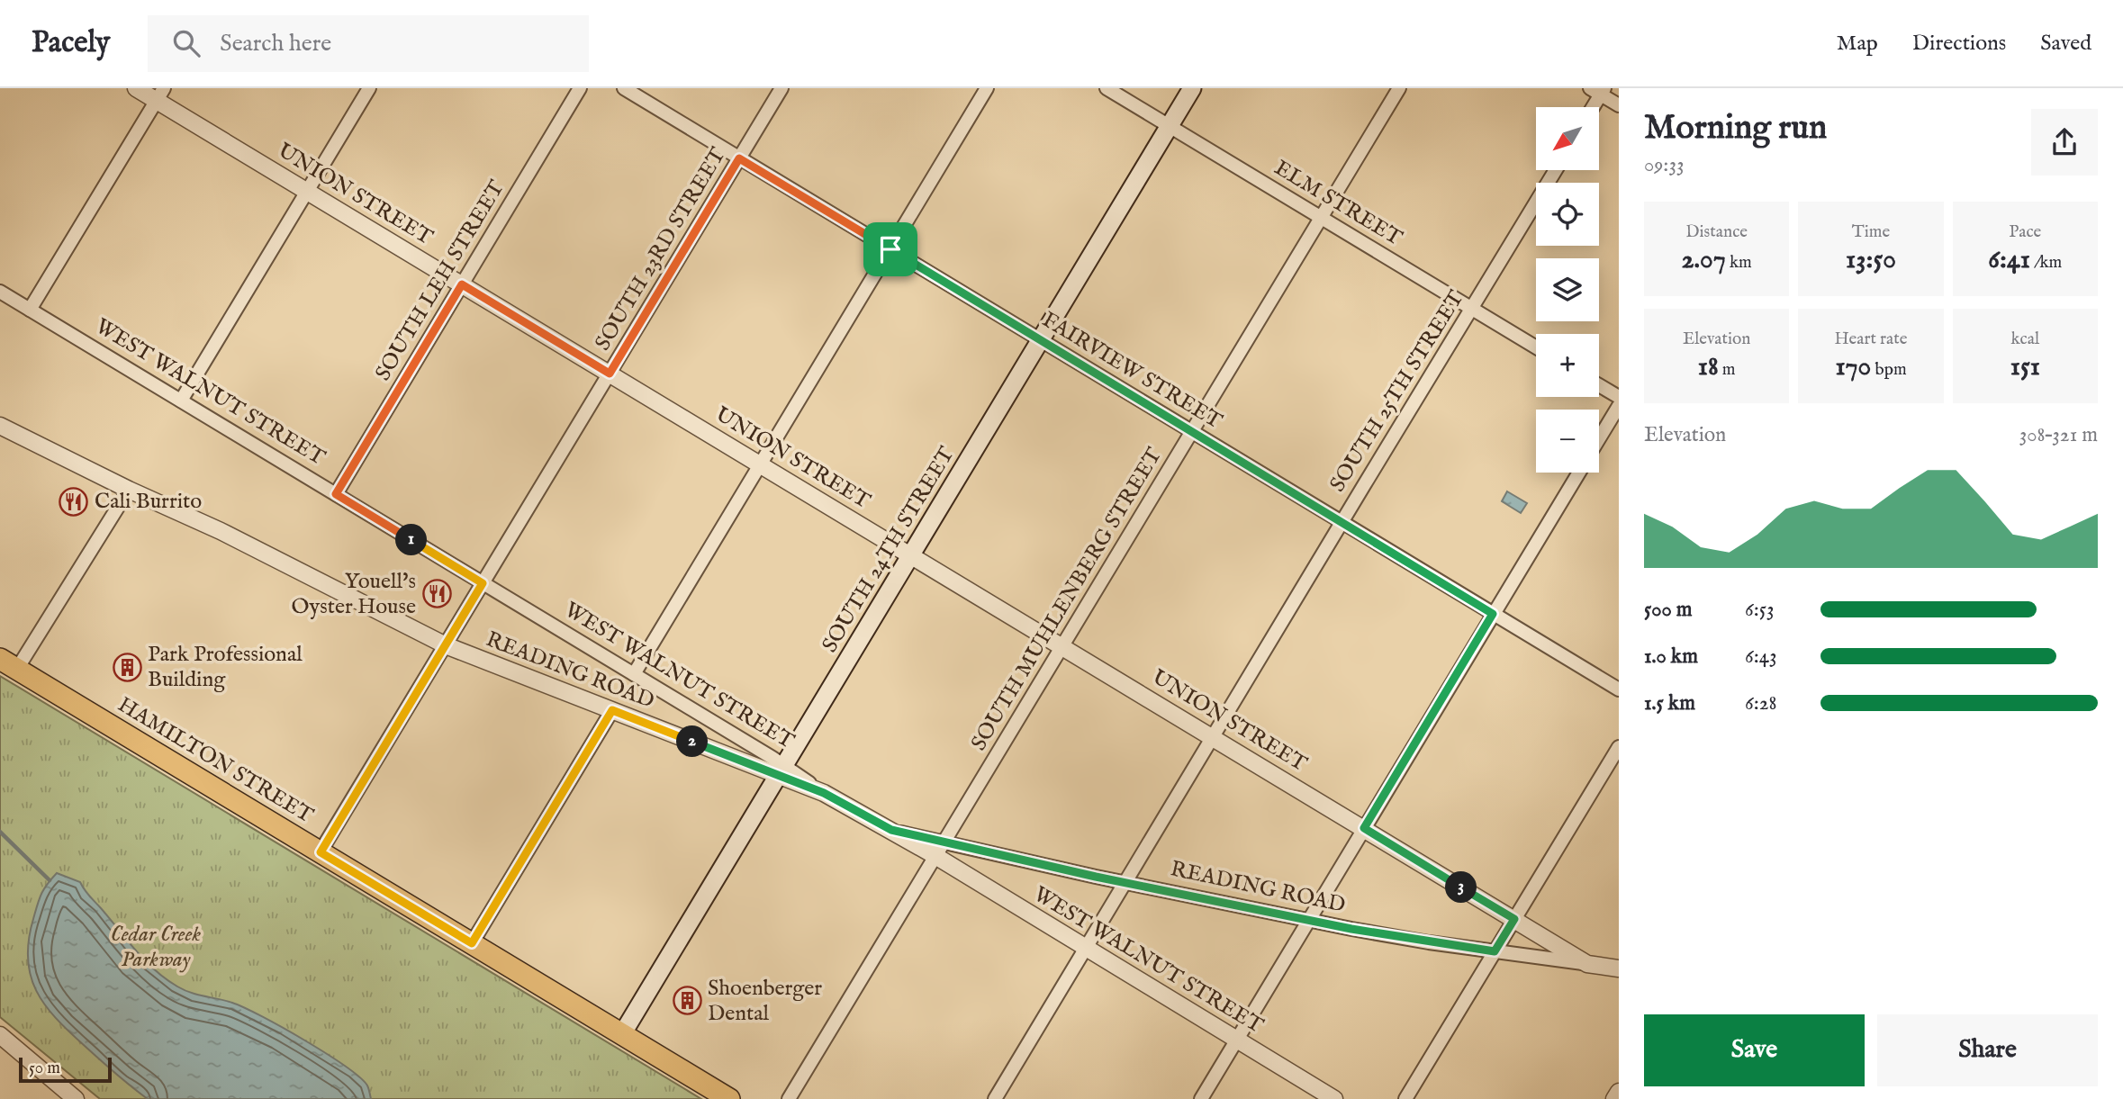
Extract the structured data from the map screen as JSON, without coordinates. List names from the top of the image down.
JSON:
{
  "streets": {
    "main road": ["SOUTH 24TH STREET", "HAMILTON STREET"],
    "street": [
      "UNION STREET",
      "ELM STREET",
      "SOUTH 23RD STREET",
      "SOUTH LEH STREET",
      "FAIRVIEW STREET",
      "SOUTH 25TH STREET",
      "WEST WALNUT STREET",
      "SOUTH MUHLENBERG STREET",
      "READING ROAD"
    ]
  },
  "crossings": [
    ["UNION STREET", "SOUTH 23RD STREET"],
    ["UNION STREET", "SOUTH LEH STREET"],
    ["UNION STREET", "SOUTH 25TH STREET"],
    ["UNION STREET", "SOUTH 24TH STREET"],
    ["UNION STREET", "SOUTH MUHLENBERG STREET"],
    ["UNION STREET", "READING ROAD"],
    ["ELM STREET", "SOUTH 25TH STREET"],
    ["ELM STREET", "SOUTH 24TH STREET"],
    ["ELM STREET", "SOUTH MUHLENBERG STREET"],
    ["SOUTH 23RD STREET", "FAIRVIEW STREET"],
    ["SOUTH 23RD STREET", "WEST WALNUT STREET"],
    ["SOUTH 23RD STREET", "READING ROAD"],
    ["SOUTH 23RD STREET", "HAMILTON STREET"],
    ["SOUTH LEH STREET", "WEST WALNUT STREET"],
    ["FAIRVIEW STREET", "SOUTH 25TH STREET"],
    ["FAIRVIEW STREET", "SOUTH 24TH STREET"],
    ["FAIRVIEW STREET", "SOUTH MUHLENBERG STREET"],
    ["SOUTH 25TH STREET", "WEST WALNUT STREET"],
    ["SOUTH 25TH STREET", "READING ROAD"],
    ["WEST WALNUT STREET", "SOUTH 24TH STREET"],
    ["WEST WALNUT STREET", "SOUTH MUHLENBERG STREET"],
    ["WEST WALNUT STREET", "READING ROAD"],
    ["SOUTH 24TH STREET", "READING ROAD"],
    ["SOUTH 24TH STREET", "HAMILTON STREET"],
    ["SOUTH MUHLENBERG STREET", "READING ROAD"]
  ],
  "parks": ["Cedar Creek Parkway"],
  "places": {
    "restaurant": ["Cali Burrito", "Youell's Oyster House"],
    "building": ["Park Professional Building", "Shoenberger Dental"]
  },
  "scale_bar": "50 m",
  "north": "bottom left",
  "page": {
    "header": "Pacely",
    "search": "Search here",
    "nav": ["Map", "Directions", "Saved"],
    "heading": ["Morning run", "09:33"],
    "map_buttons": ["+", "−"],
    "stats": [
      ["Distance", "2.07 km"],
      ["Time", "13:50"],
      ["Pace", "6:41 /km"],
      ["Elevation", "18 m"],
      ["Heart rate", "170 bpm"],
      ["kcal", "151"]
    ],
    "chart": ["Elevation", "308–321 m"],
    "pins": ["1", "2", "3"],
    "list": [
      {
        "name": "500 m",
        "note": "6:53"
      },
      {
        "name": "1.0 km",
        "note": "6:43"
      },
      {
        "name": "1.5 km",
        "note": "6:28"
      }
    ],
    "buttons": ["Save", "Share"],
    "scale": "50 m"
  }
}
